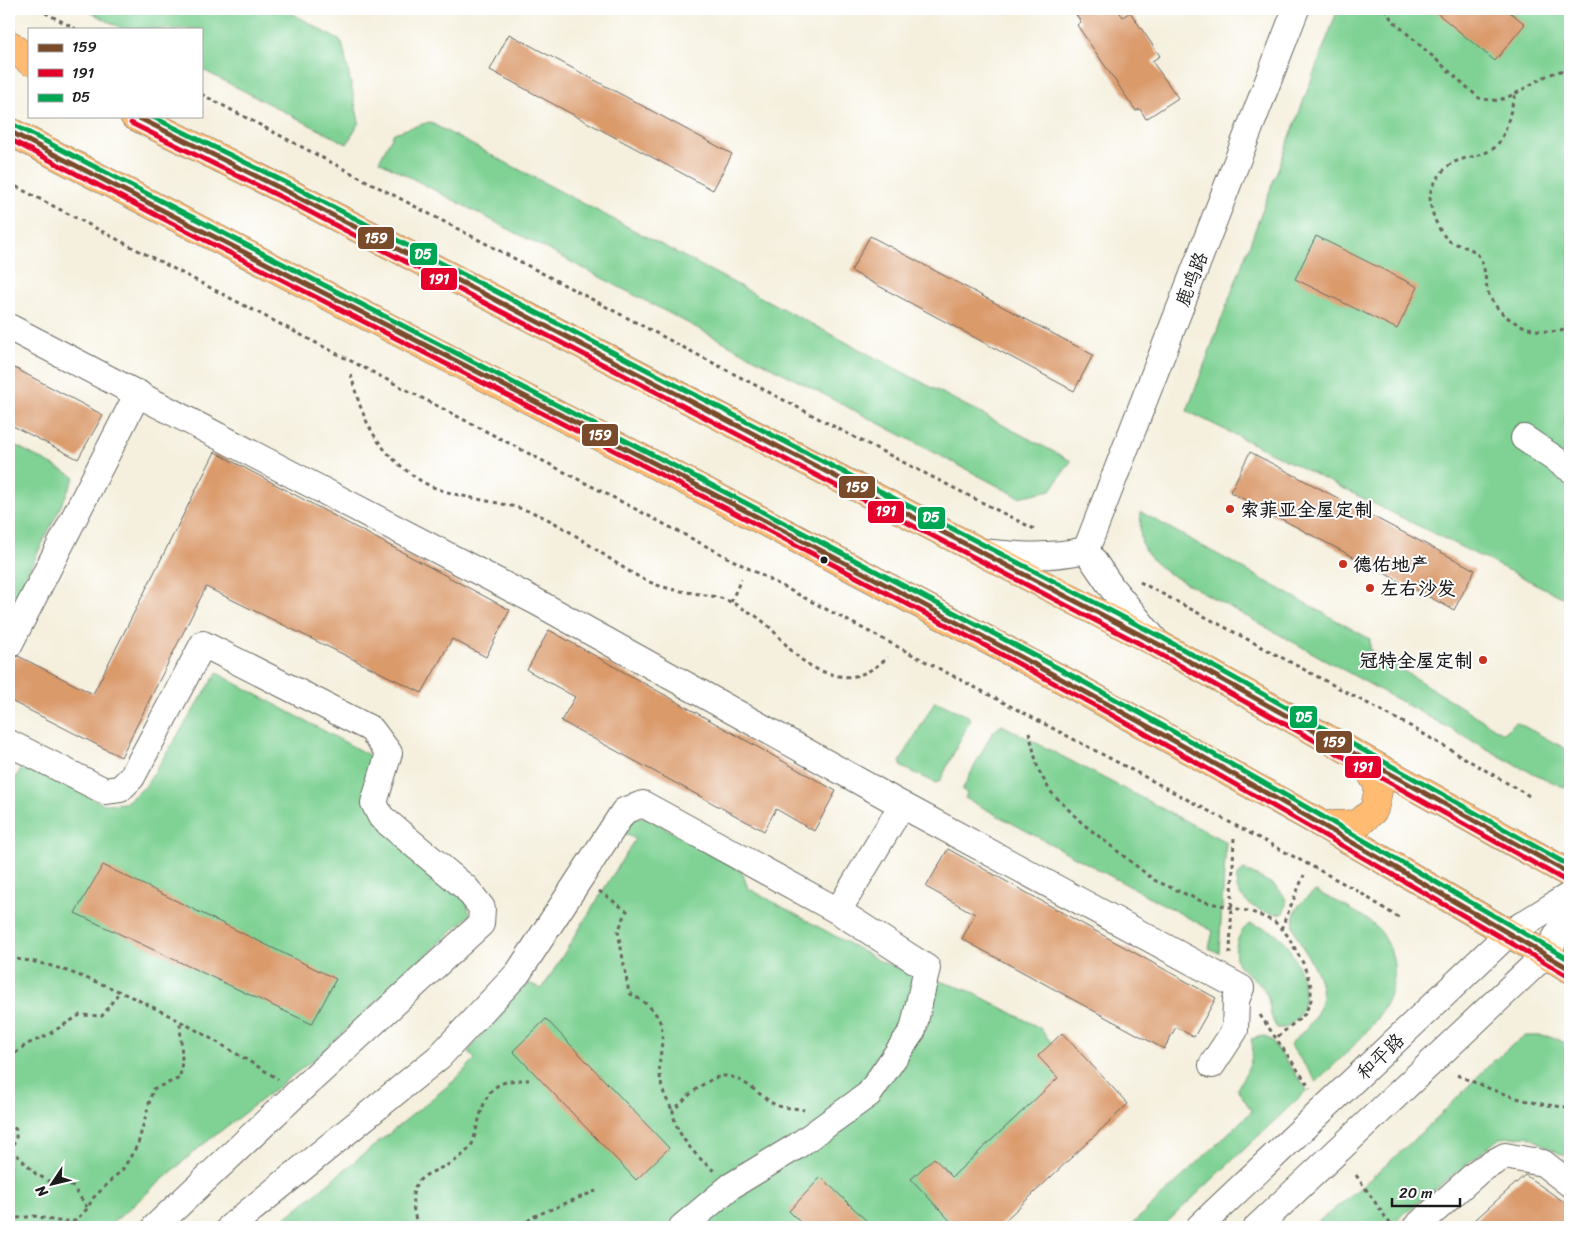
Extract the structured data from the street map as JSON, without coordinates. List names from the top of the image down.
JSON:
{
  "streets": {
    "street": ["鹿鸣路", "和平路"]
  },
  "places": [
    "索菲亚全屋定制",
    "德佑地产",
    "左右沙发",
    "冠特全屋定制"
  ],
  "lines": ["transit line 159", "transit line D5", "transit line 191"],
  "legend": ["159", "191", "D5"],
  "scale_bar": "20 m",
  "north": "bottom left"
}
